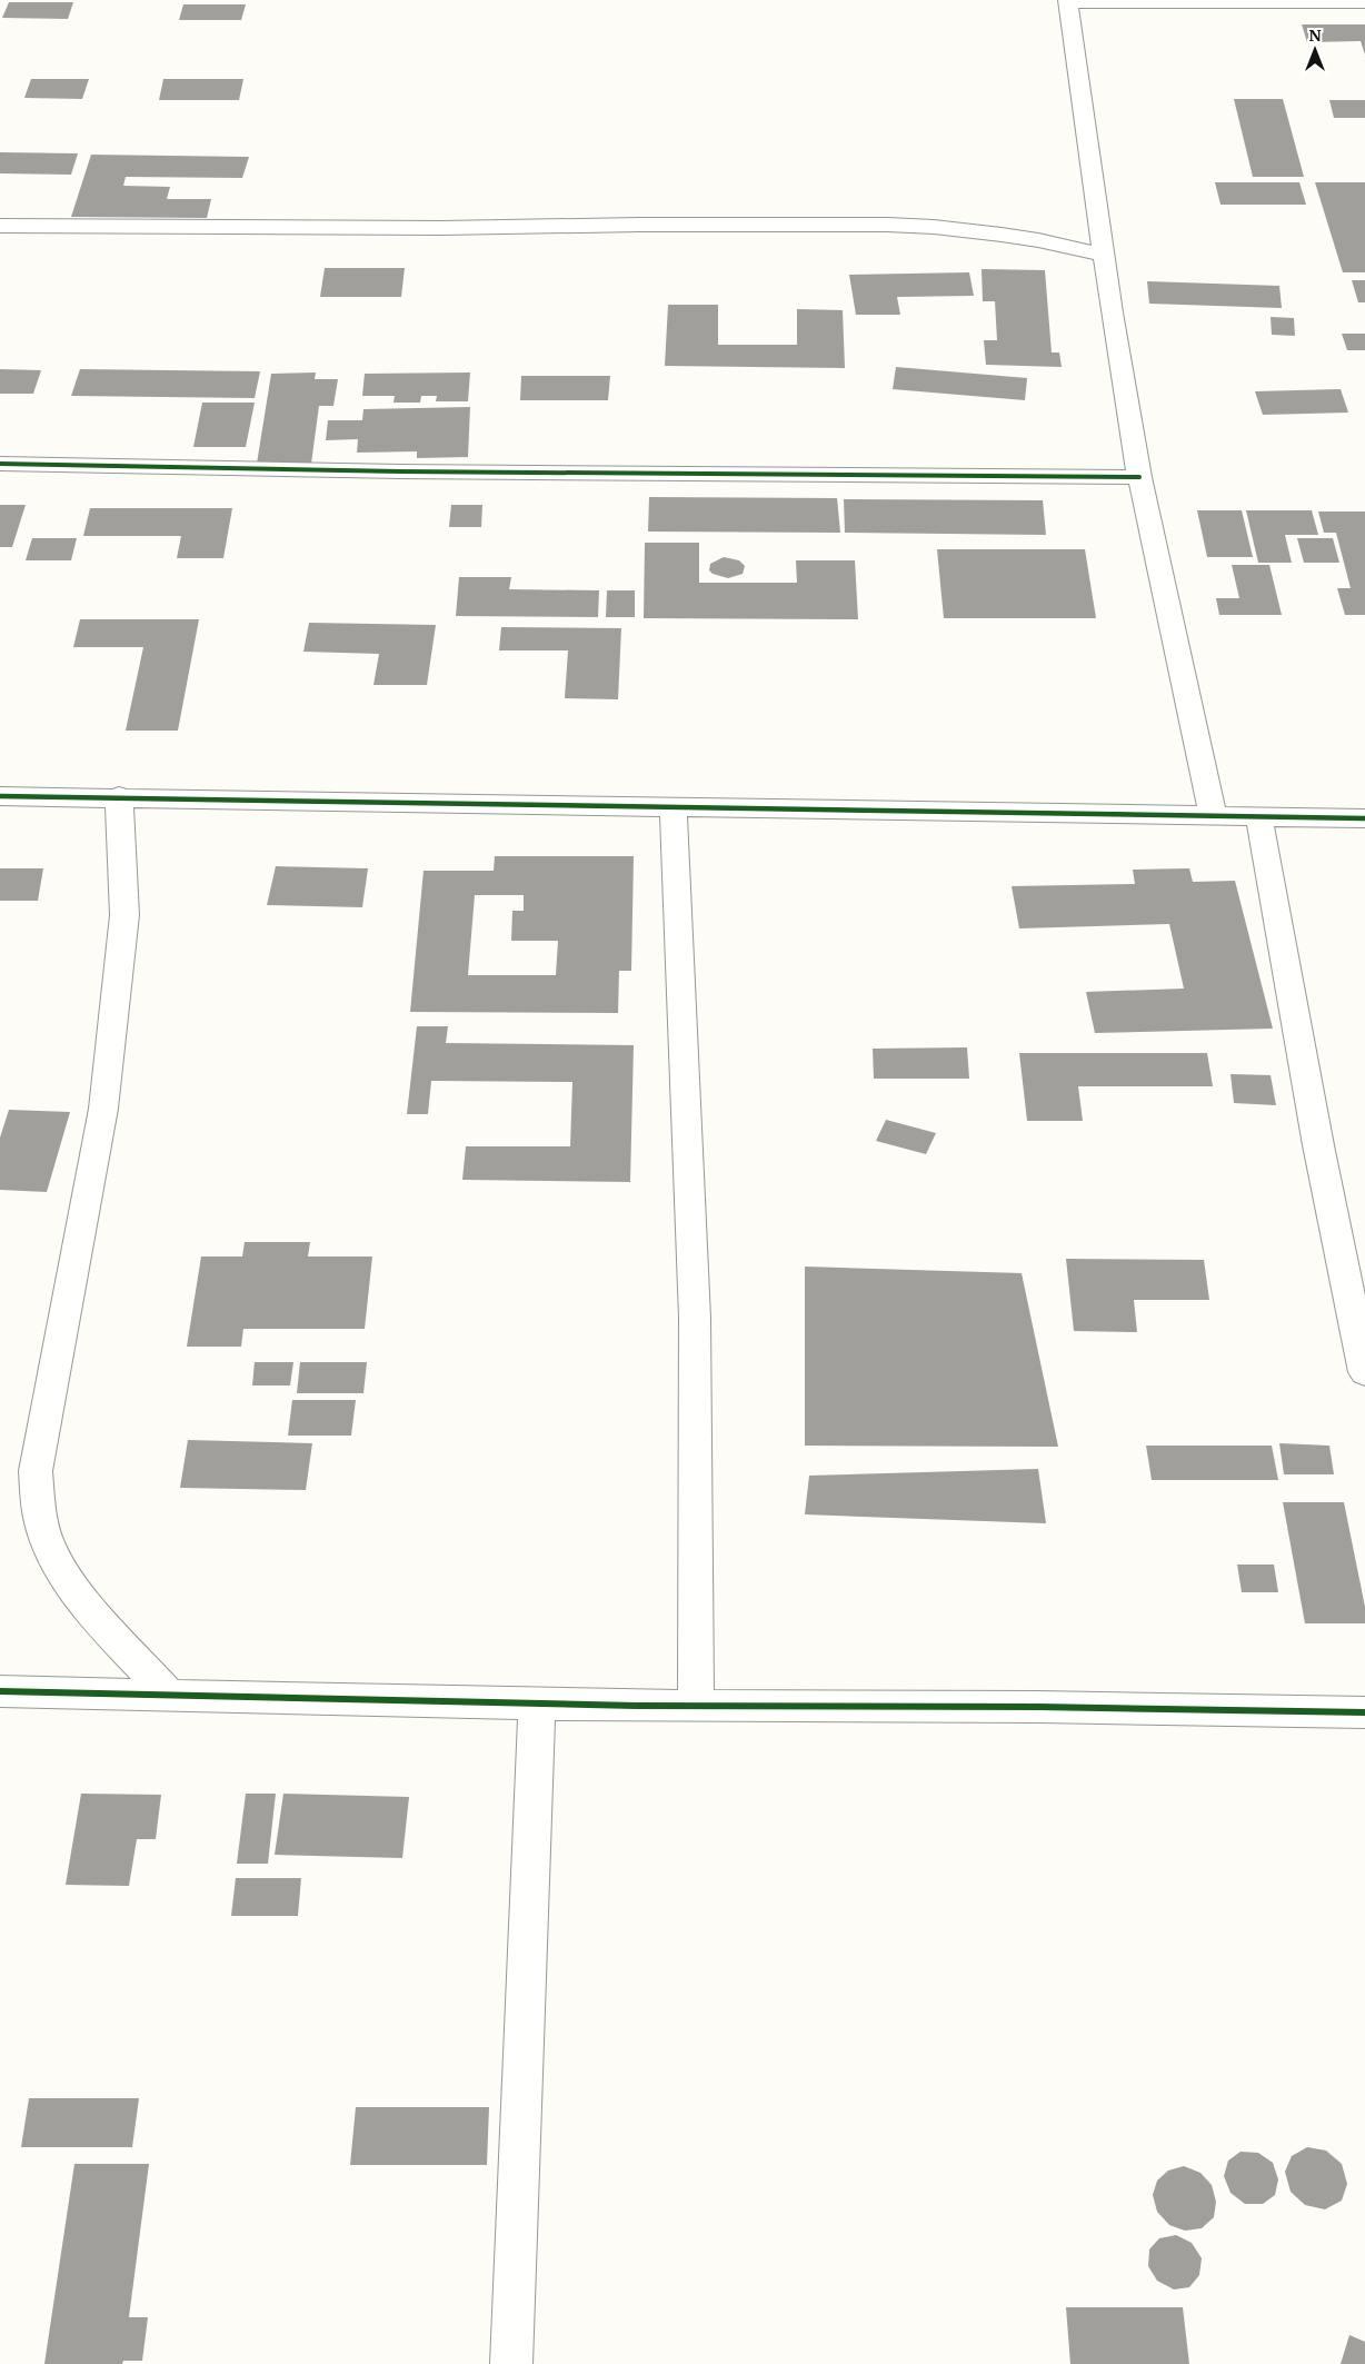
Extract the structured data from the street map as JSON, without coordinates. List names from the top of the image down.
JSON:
{
  "north": "top"
}
